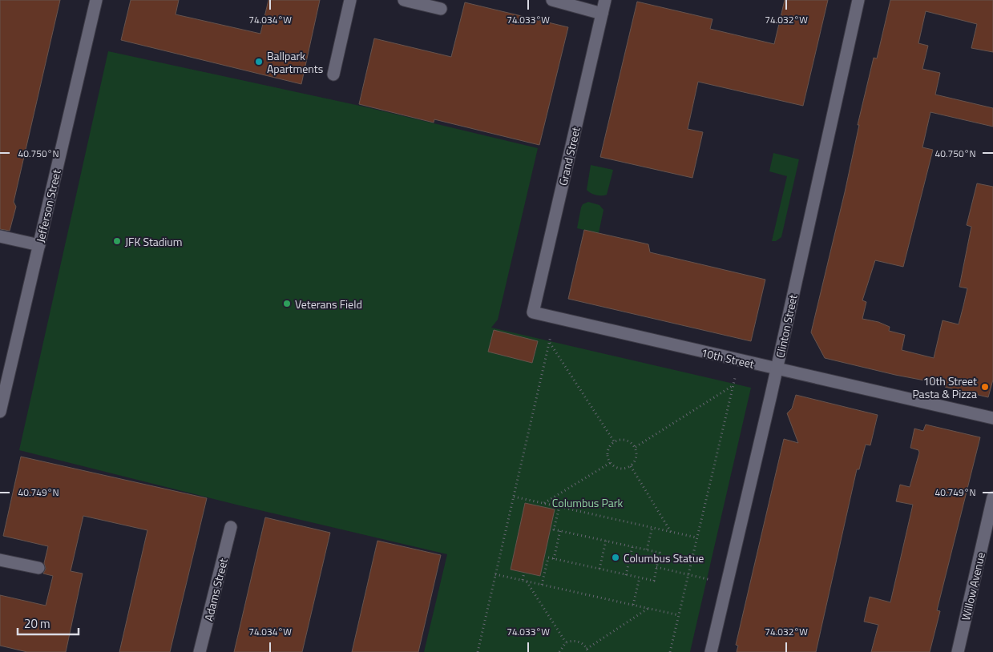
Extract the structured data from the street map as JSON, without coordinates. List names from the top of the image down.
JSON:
{
  "streets": {
    "street": [
      "Grand Street",
      "Jefferson Street",
      "Clinton Street",
      "10th Street",
      "Willow Avenue",
      "Adams Street"
    ]
  },
  "crossings": [
    ["Grand Street", "10th Street"],
    ["Clinton Street", "10th Street"]
  ],
  "parks": ["Columbus Park"],
  "places": [
    "Ballpark Apartments",
    "JFK Stadium",
    "Veterans Field",
    "10th Street Pasta & Pizza",
    "Columbus Statue"
  ],
  "scale_bar": "20 m",
  "coordinates": [
    "74.034°W",
    "74.033°W",
    "74.032°W",
    "40.750°N",
    "40.749°N"
  ]
}
